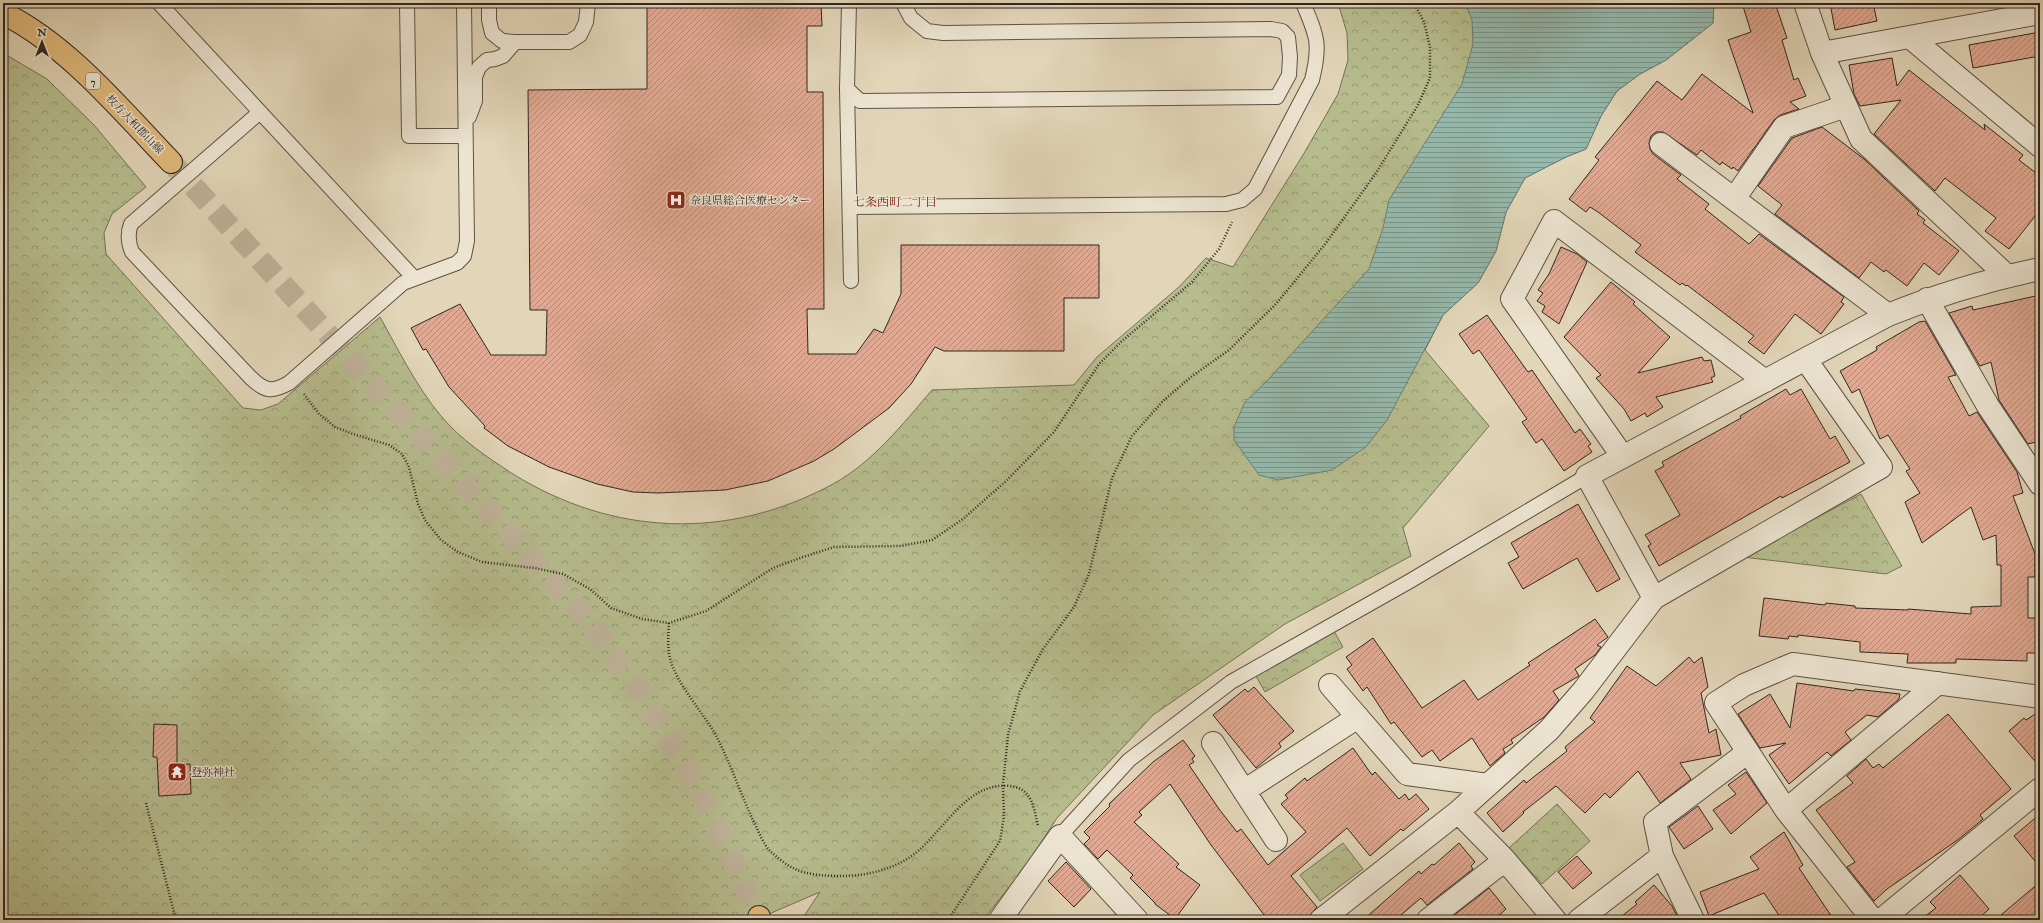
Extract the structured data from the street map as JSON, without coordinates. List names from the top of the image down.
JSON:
{
  "streets": {
    "main road": ["7", "枚方大和郡山線"]
  },
  "districts": ["七条西町二丁目"],
  "places": {
    "hospital": ["奈良県総合医療センター"],
    "temple": ["登弥神社"]
  },
  "north": "top"
}
